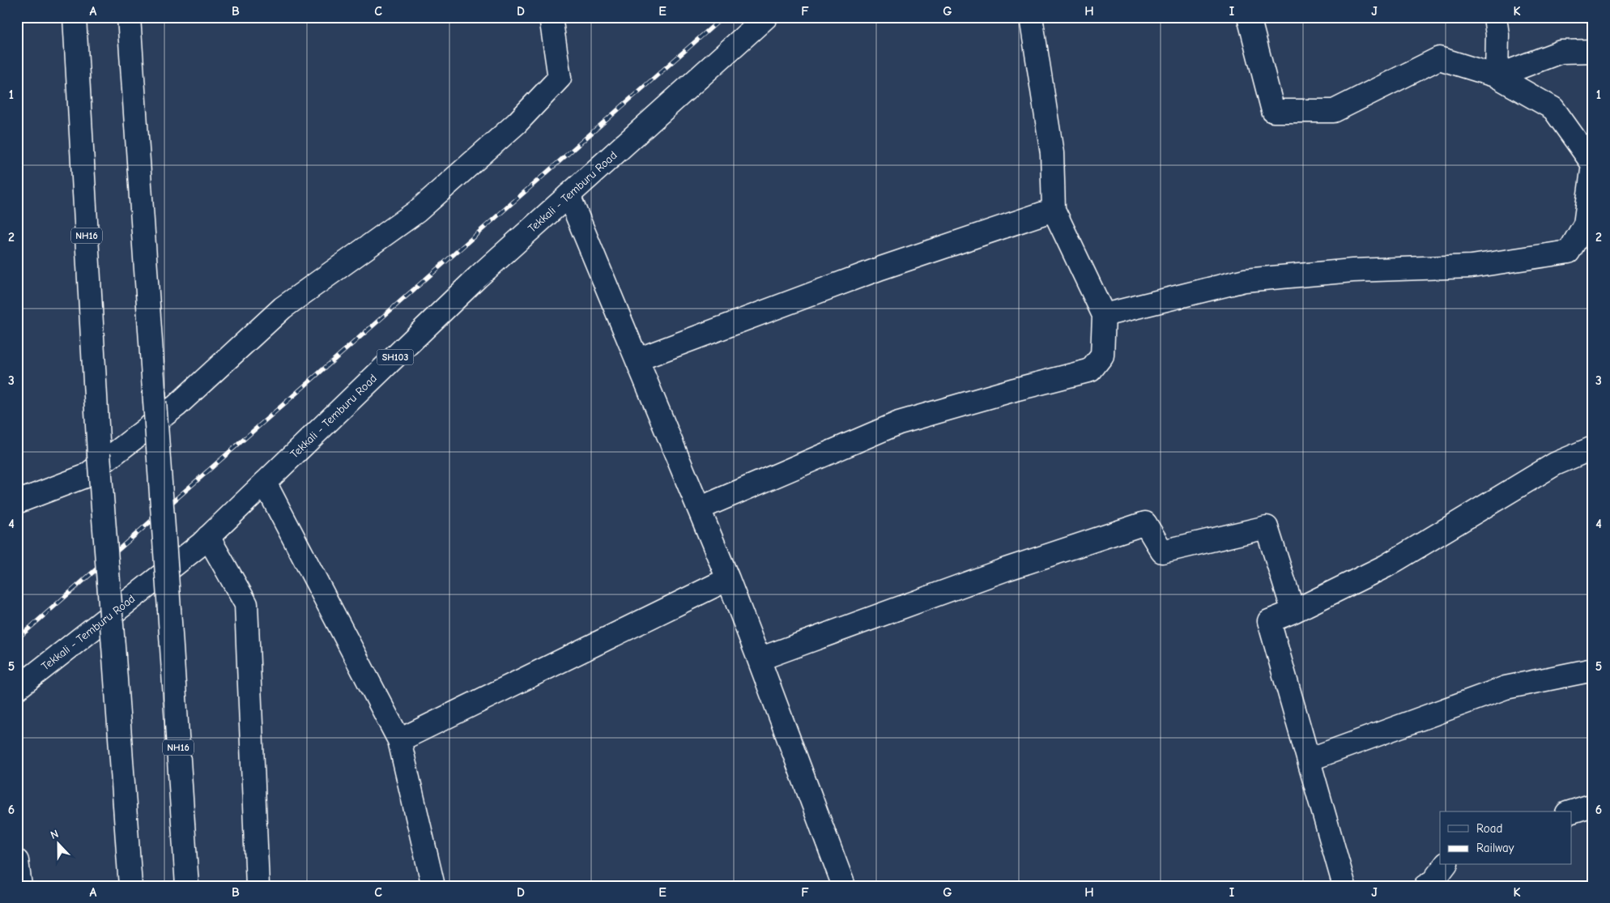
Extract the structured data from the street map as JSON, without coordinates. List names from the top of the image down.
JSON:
{
  "streets": {
    "main road": ["Tekkali - Temburu Road", "NH16", "SH103"]
  },
  "legend": ["Road", "Railway"],
  "north": "top",
  "grid": {
    "columns": [
      "A",
      "B",
      "C",
      "D",
      "E",
      "F",
      "G",
      "H",
      "I",
      "J",
      "K"
    ],
    "rows": [
      "1",
      "2",
      "3",
      "4",
      "5",
      "6"
    ]
  }
}
